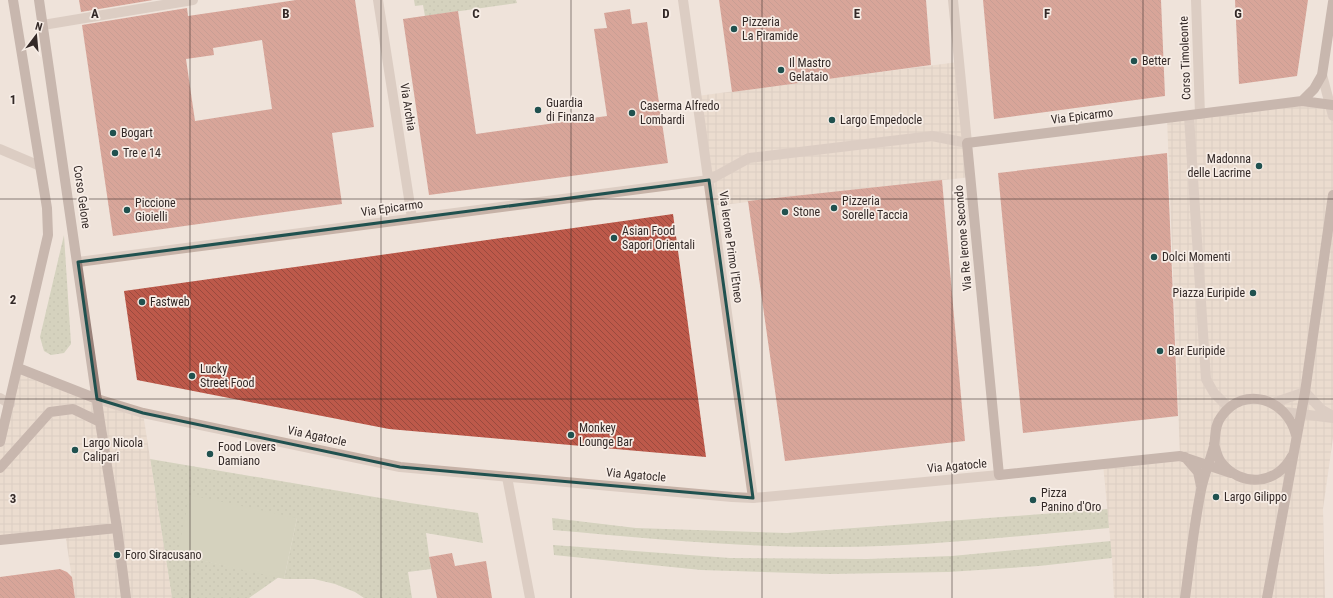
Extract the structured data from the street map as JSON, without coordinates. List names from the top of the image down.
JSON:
{
  "streets": {
    "main road": [
      "Via Epicarmo",
      "Corso Gelone",
      "Via Re Ierone Secondo",
      "Via Agatocle"
    ],
    "street": ["Corso Timoleonte", "Via Archia", "Via Ierone Primo l'Etneo"]
  },
  "crossings": [
    ["Corso Timoleonte", "Via Epicarmo"],
    ["Via Archia", "Via Epicarmo"],
    ["Via Epicarmo", "Corso Gelone"],
    ["Via Epicarmo", "Via Re Ierone Secondo"],
    ["Via Epicarmo", "Via Ierone Primo l'Etneo"],
    ["Corso Gelone", "Via Agatocle"],
    ["Via Re Ierone Secondo", "Via Agatocle"],
    ["Via Ierone Primo l'Etneo", "Via Agatocle"]
  ],
  "places": [
    "Pizzeria La Piramide",
    "Better",
    "Il Mastro Gelataio",
    "Guardia di Finanza",
    "Caserma Alfredo Lombardi",
    "Largo Empedocle",
    "Bogart",
    "Tre e 14",
    "Madonna delle Lacrime",
    "Pizzeria Sorelle Taccia",
    "Piccione Gioielli",
    "Stone",
    "Asian Food Sapori Orientali",
    "Dolci Momenti",
    "Piazza Euripide",
    "Fastweb",
    "Bar Euripide",
    "Lucky Street Food",
    "Monkey Lounge Bar",
    "Largo Nicola Calipari",
    "Food Lovers Damiano",
    "Largo Gilippo",
    "Pizza Panino d'Oro",
    "Foro Siracusano"
  ],
  "north": "top",
  "grid": {
    "columns": [
      "A",
      "B",
      "C",
      "D",
      "E",
      "F",
      "G"
    ],
    "rows": ["1", "2", "3"]
  }
}
